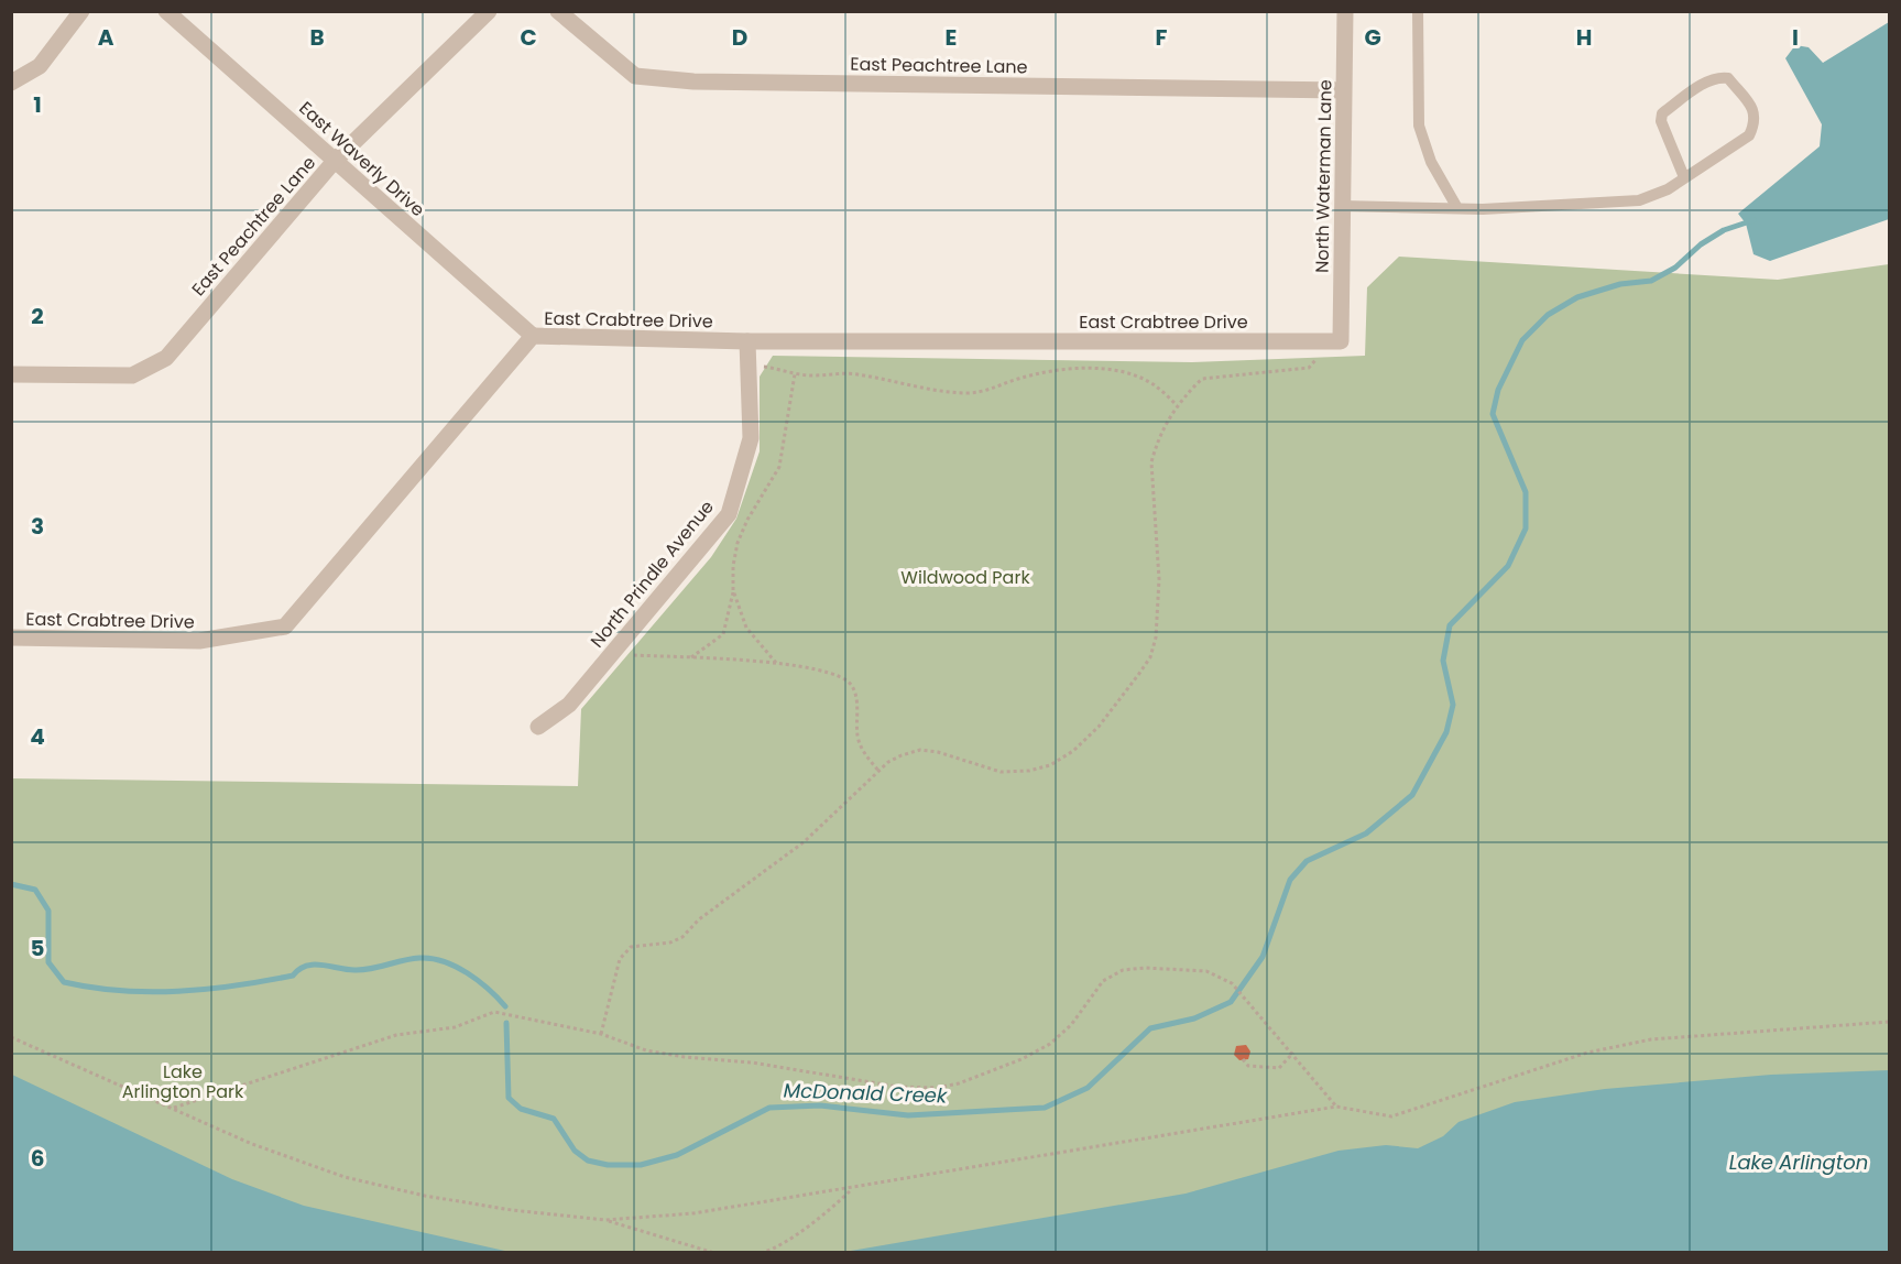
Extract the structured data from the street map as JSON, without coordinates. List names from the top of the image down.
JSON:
{
  "streets": {
    "street": [
      "East Peachtree Lane",
      "East Waverly Drive",
      "North Waterman Lane",
      "East Crabtree Drive",
      "North Prindle Avenue"
    ]
  },
  "crossings": [
    ["East Peachtree Lane", "East Waverly Drive"],
    ["East Peachtree Lane", "North Waterman Lane"],
    ["East Waverly Drive", "East Crabtree Drive"],
    ["North Waterman Lane", "East Crabtree Drive"],
    ["East Crabtree Drive", "North Prindle Avenue"]
  ],
  "water": ["McDonald Creek", "Lake Arlington"],
  "parks": ["Wildwood Park", "Lake Arlington Park"],
  "grid": {
    "columns": [
      "A",
      "B",
      "C",
      "D",
      "E",
      "F",
      "G",
      "H",
      "I"
    ],
    "rows": [
      "1",
      "2",
      "3",
      "4",
      "5",
      "6"
    ]
  }
}
